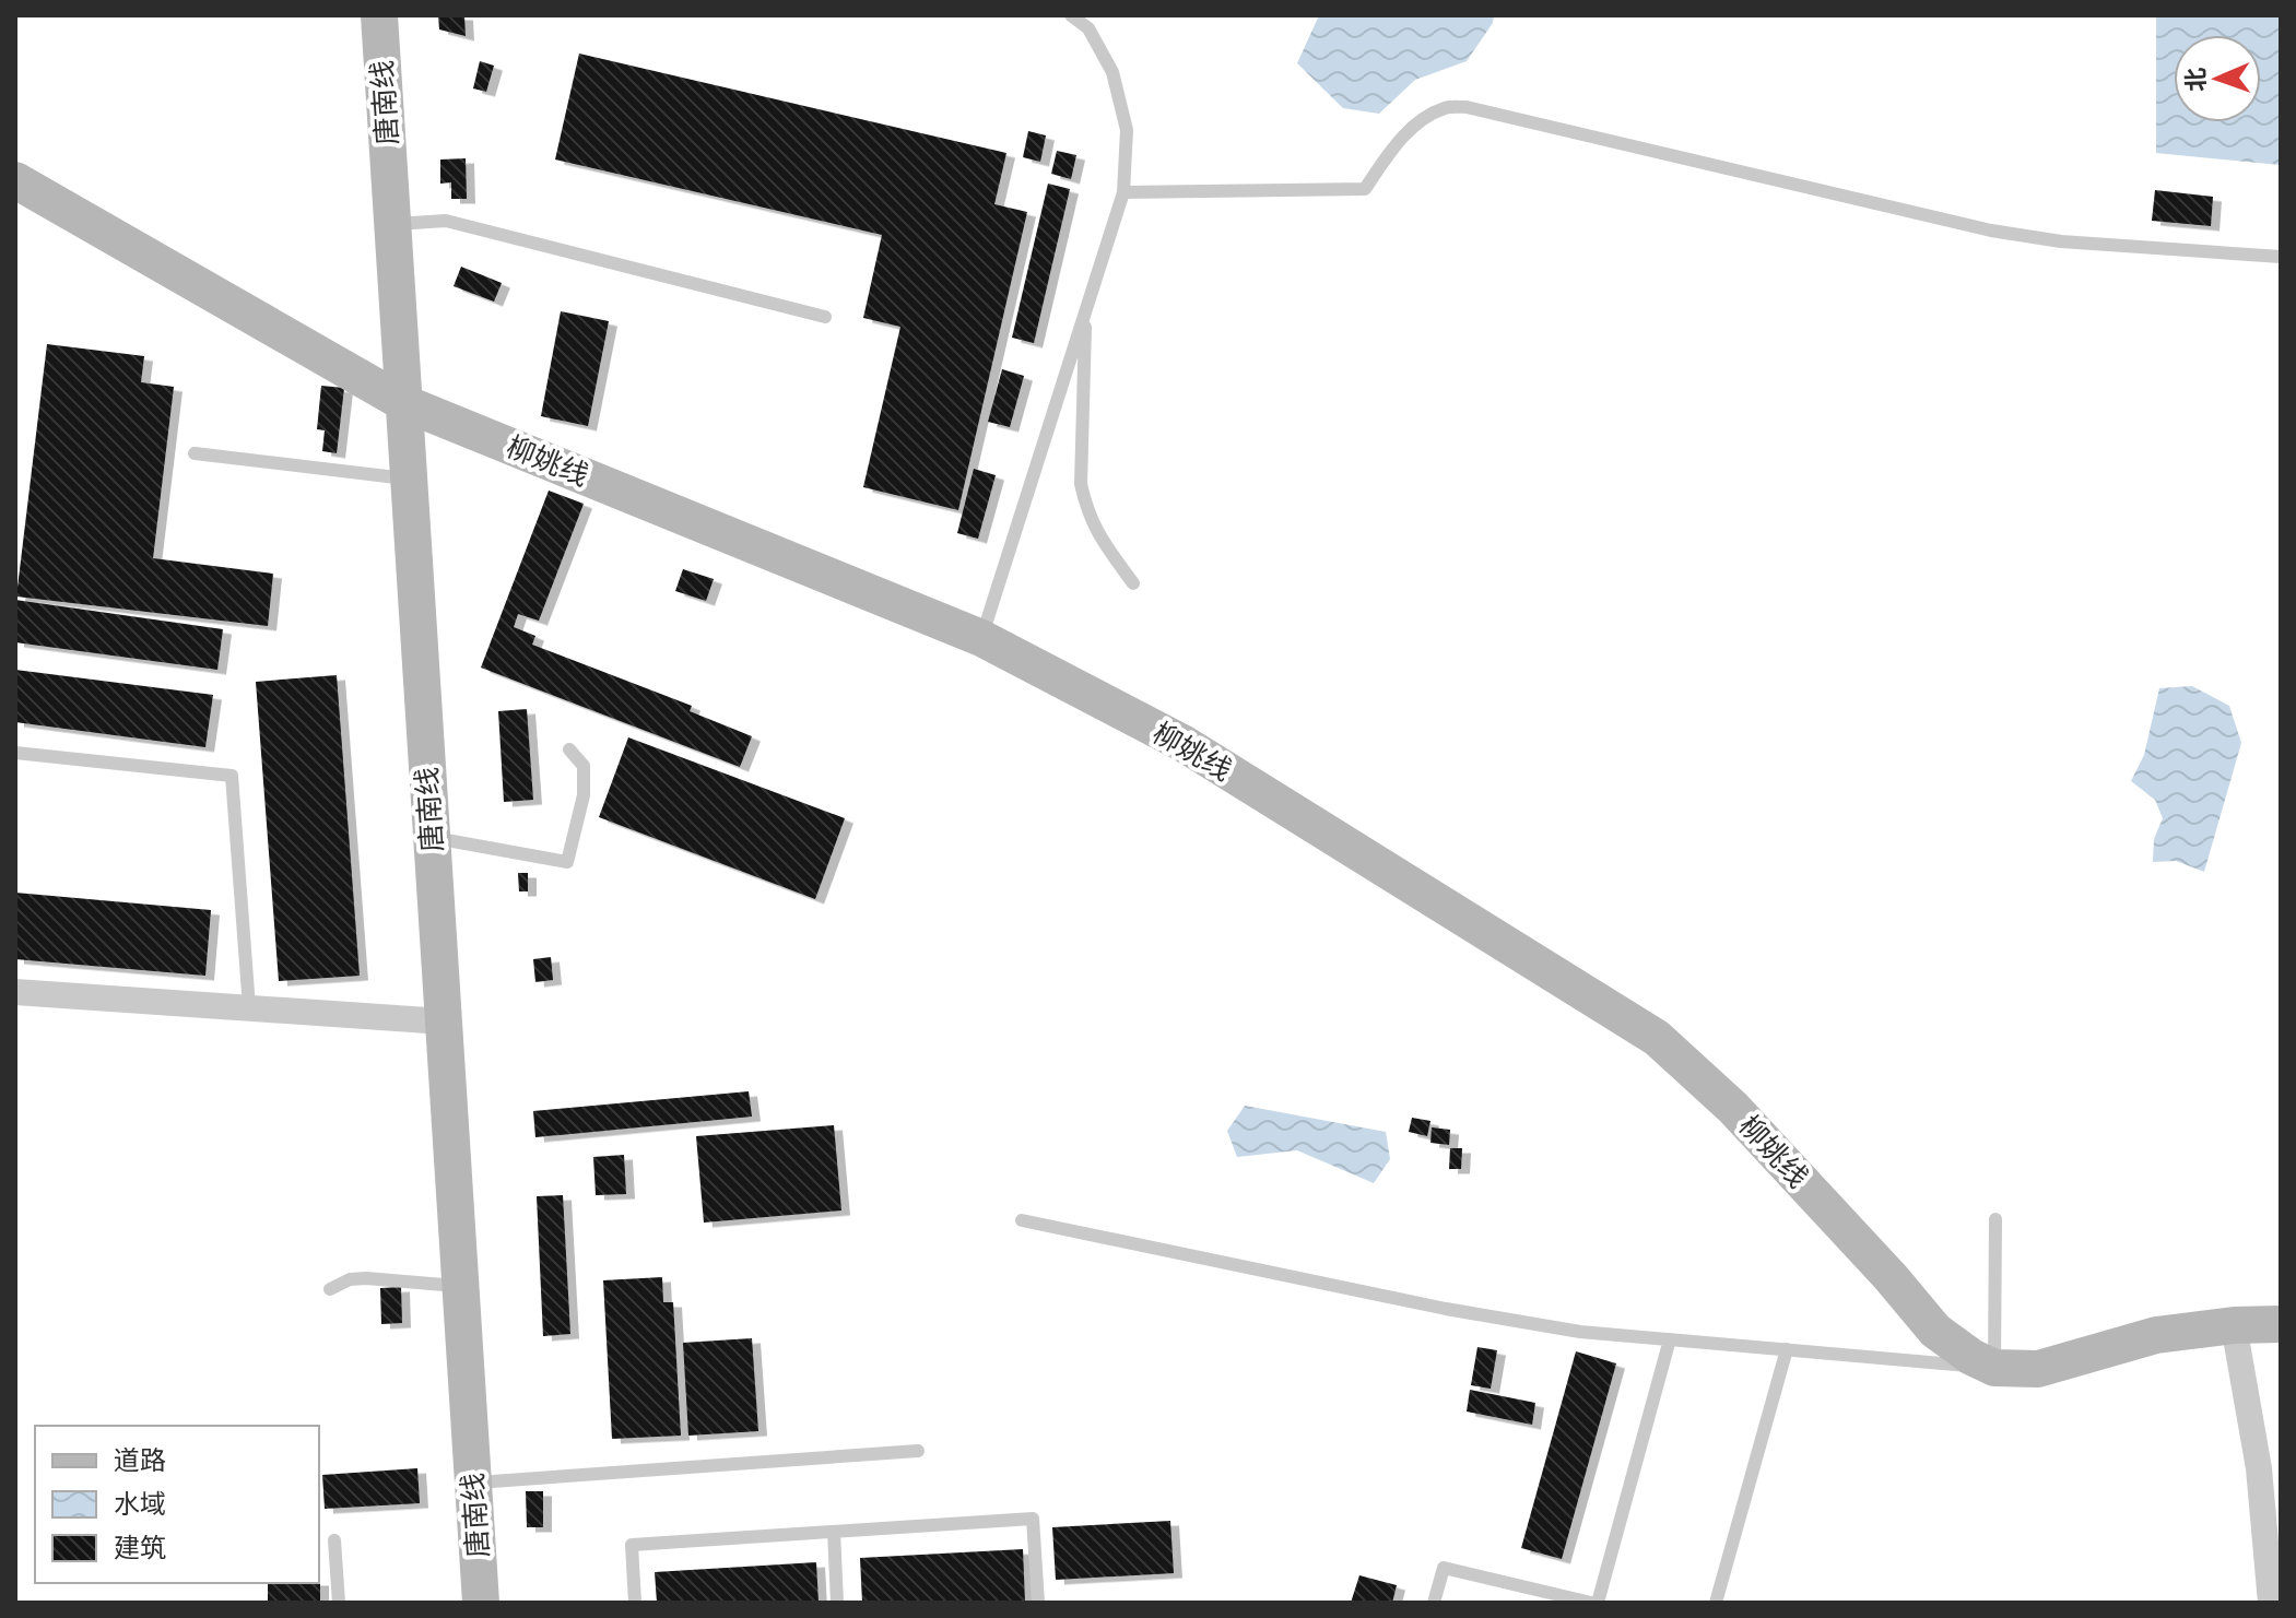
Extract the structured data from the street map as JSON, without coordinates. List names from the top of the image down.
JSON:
{
  "streets": {
    "street": ["唐南线", "柳姚线"]
  },
  "crossings": [
    ["唐南线", "柳姚线"]
  ],
  "legend": ["道路", "水域", "建筑"],
  "north": "left"
}
